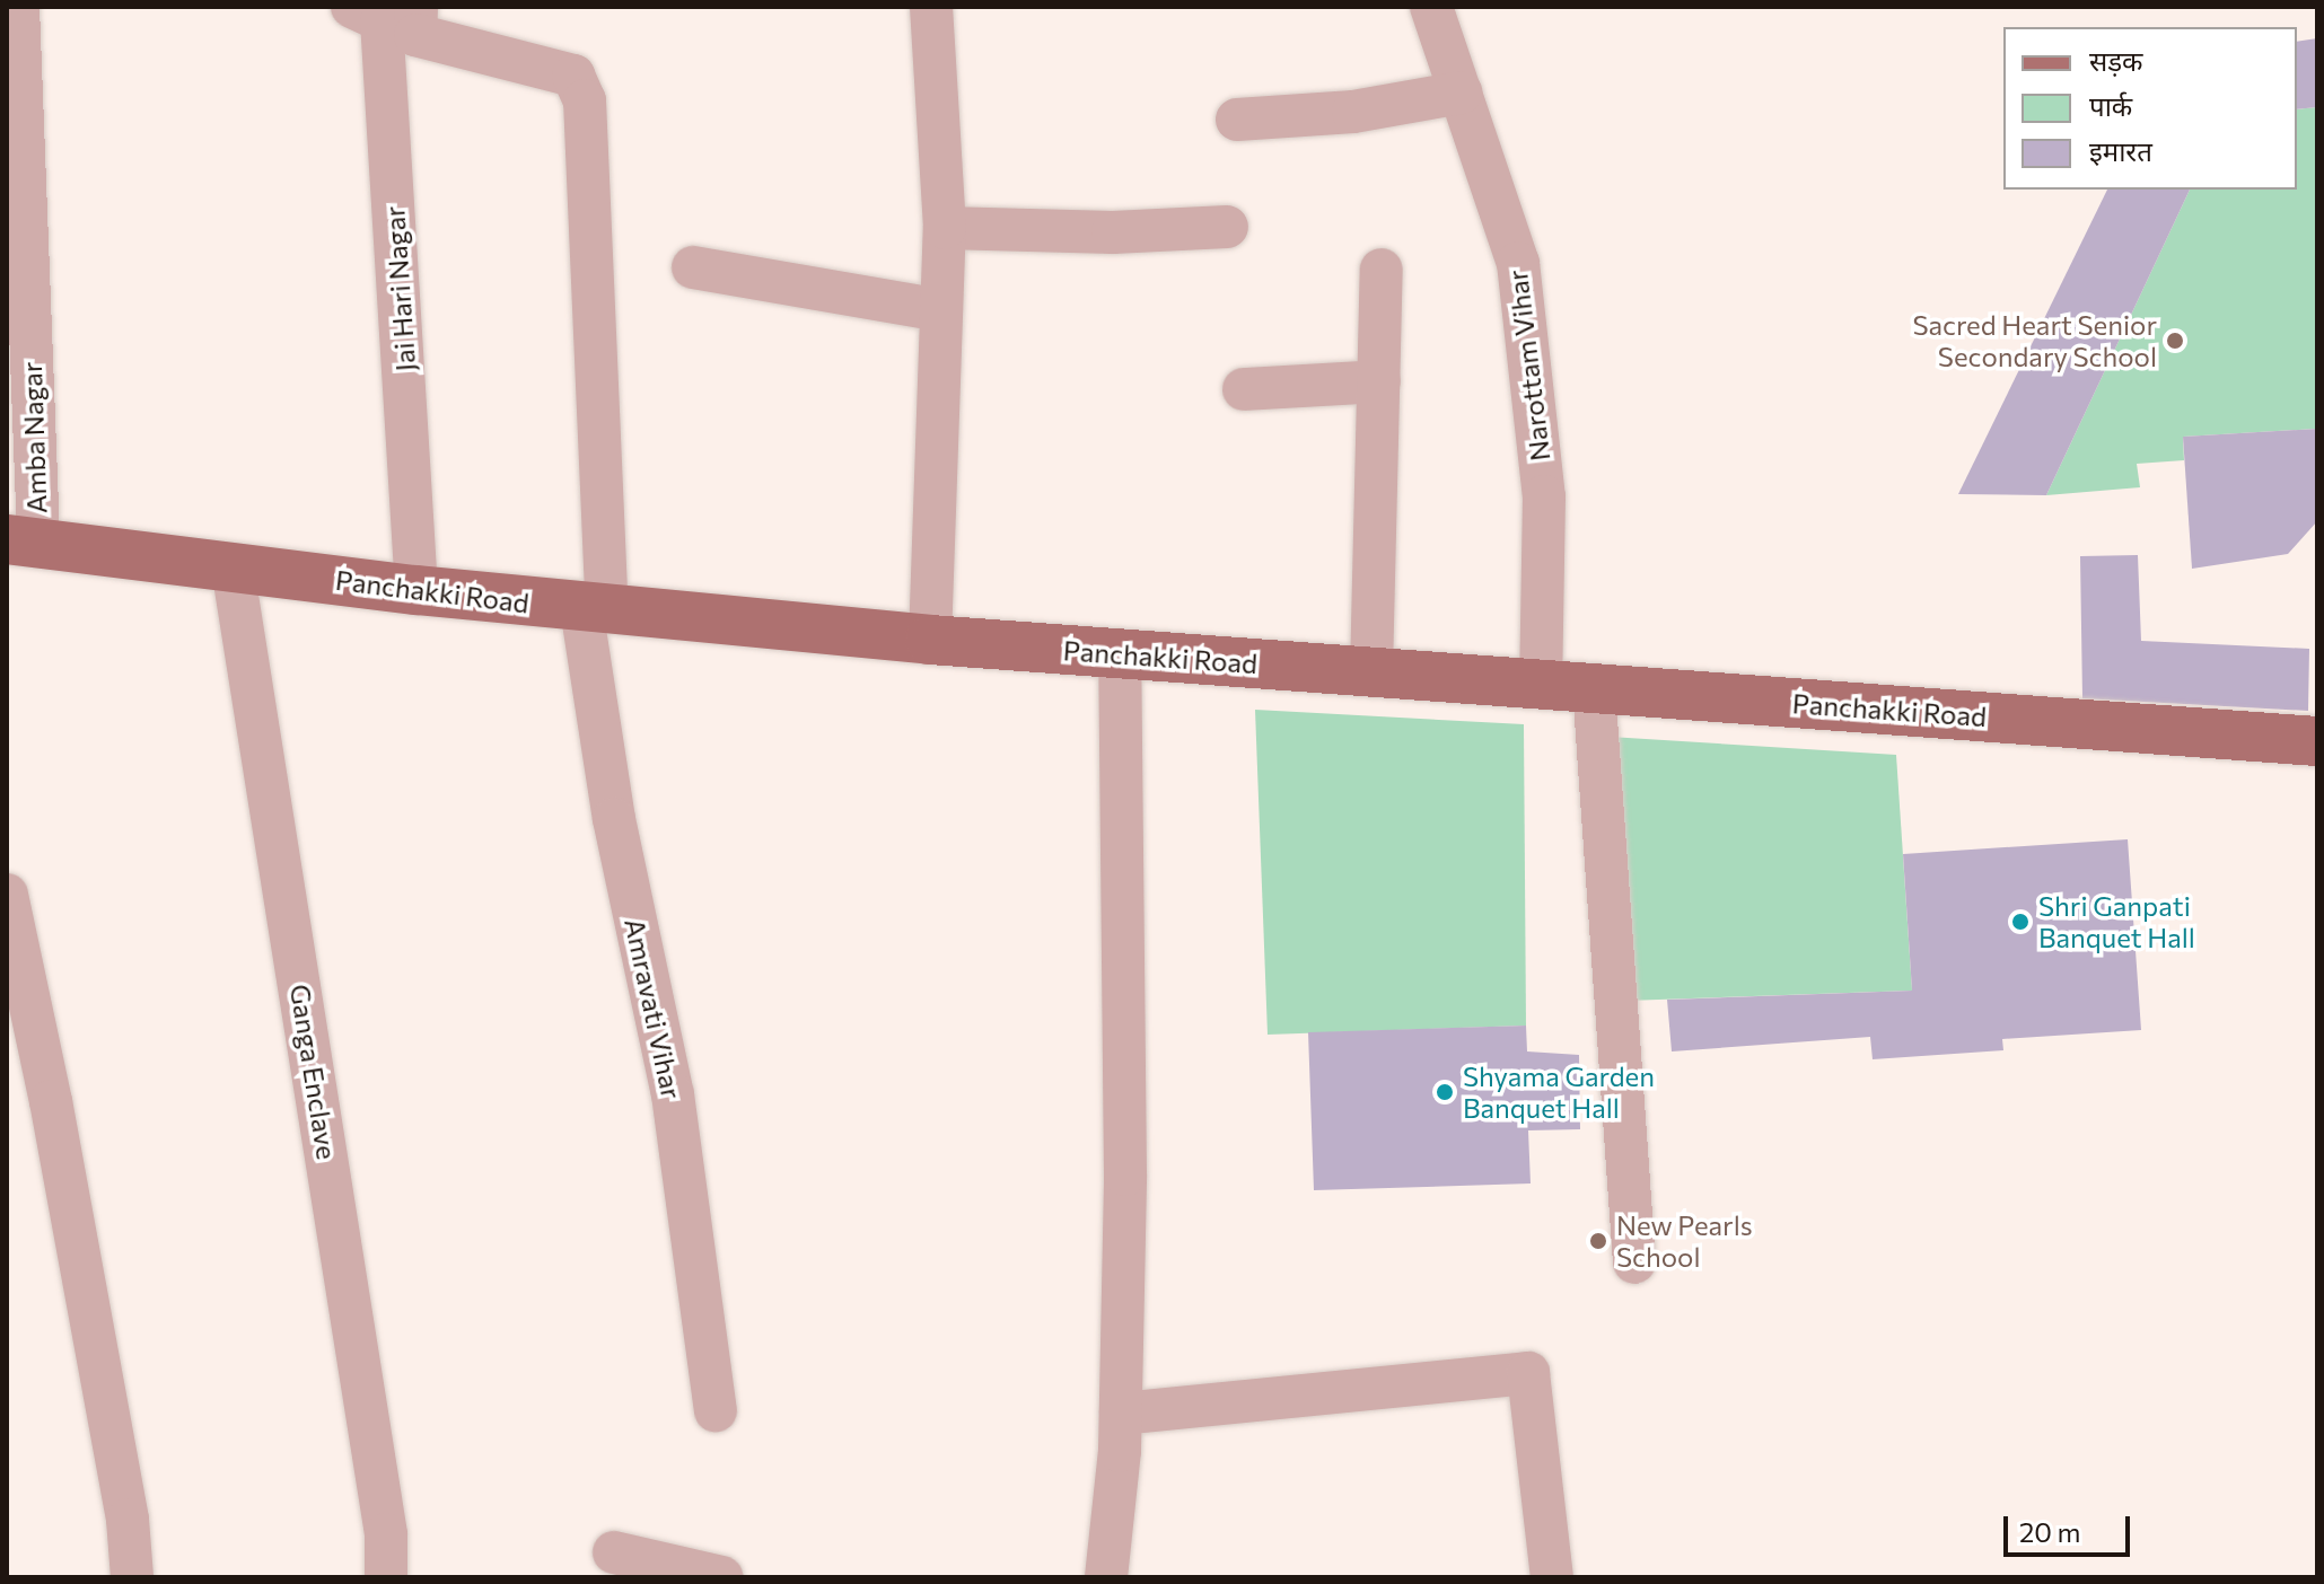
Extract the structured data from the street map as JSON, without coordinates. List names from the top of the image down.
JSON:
{
  "streets": {
    "main road": ["Panchakki Road"],
    "street": [
      "Jai Hari Nagar",
      "Narottam Vihar",
      "Amba Nagar",
      "Amravati Vihar",
      "Ganga Enclave"
    ]
  },
  "crossings": [
    ["Jai Hari Nagar", "Panchakki Road"],
    ["Jai Hari Nagar", "Amravati Vihar"],
    ["Narottam Vihar", "Panchakki Road"],
    ["Amba Nagar", "Panchakki Road"],
    ["Panchakki Road", "Amravati Vihar"],
    ["Panchakki Road", "Ganga Enclave"]
  ],
  "places": [
    "Sacred Heart Senior Secondary School",
    "Shri Ganpati Banquet Hall",
    "Shyama Garden Banquet Hall",
    "New Pearls School"
  ],
  "legend": ["सड़क", "पार्क", "इमारत"],
  "scale_bar": "20 m"
}
